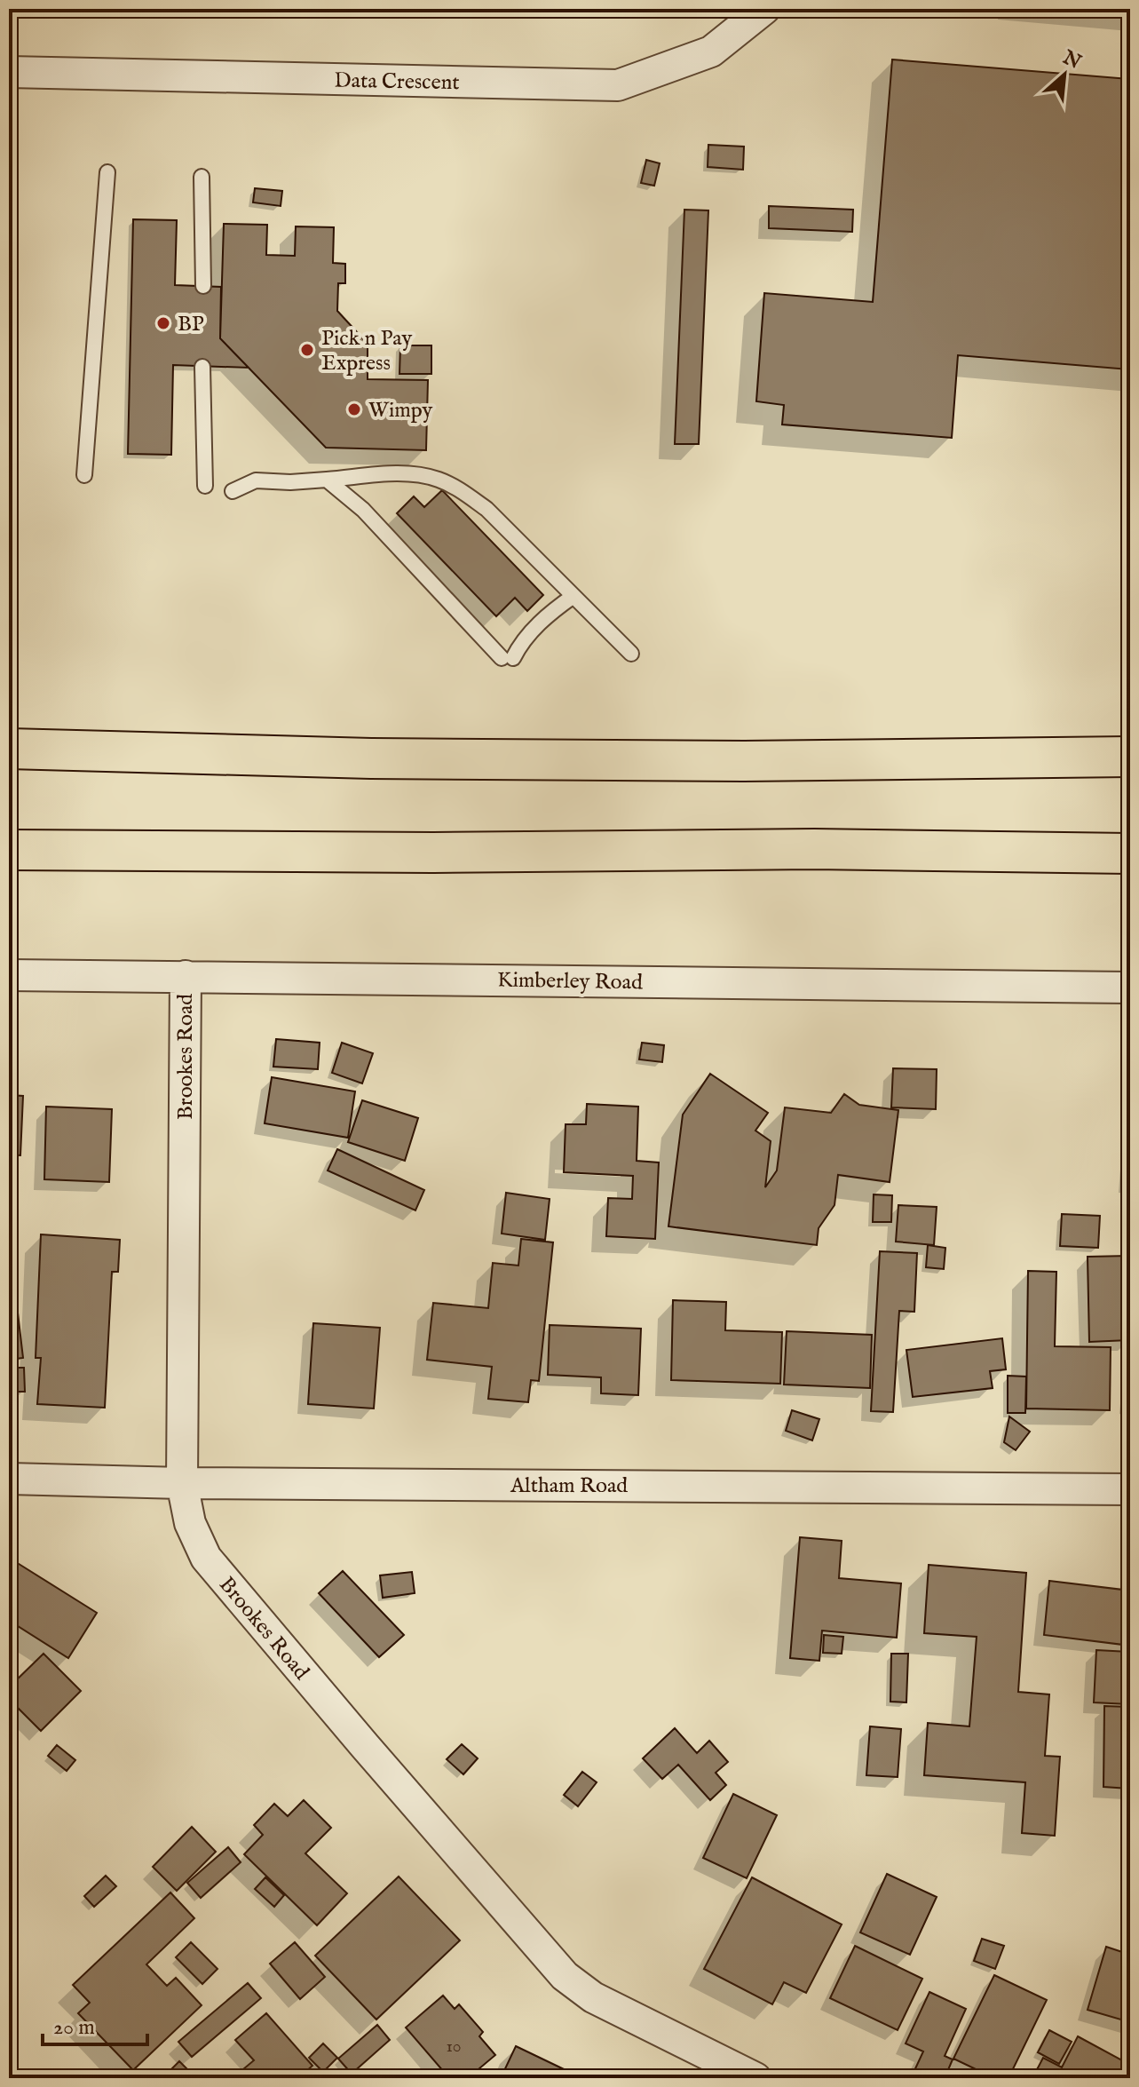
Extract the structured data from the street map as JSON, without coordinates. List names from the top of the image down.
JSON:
{
  "streets": {
    "street": [
      "Data Crescent",
      "Kimberley Road",
      "Brookes Road",
      "Altham Road"
    ]
  },
  "crossings": [
    ["Kimberley Road", "Brookes Road"],
    ["Brookes Road", "Altham Road"]
  ],
  "places": ["BP", "Pick n Pay Express", "Wimpy"],
  "house_numbers": ["10"],
  "scale_bar": "20 m",
  "north": "top right"
}
